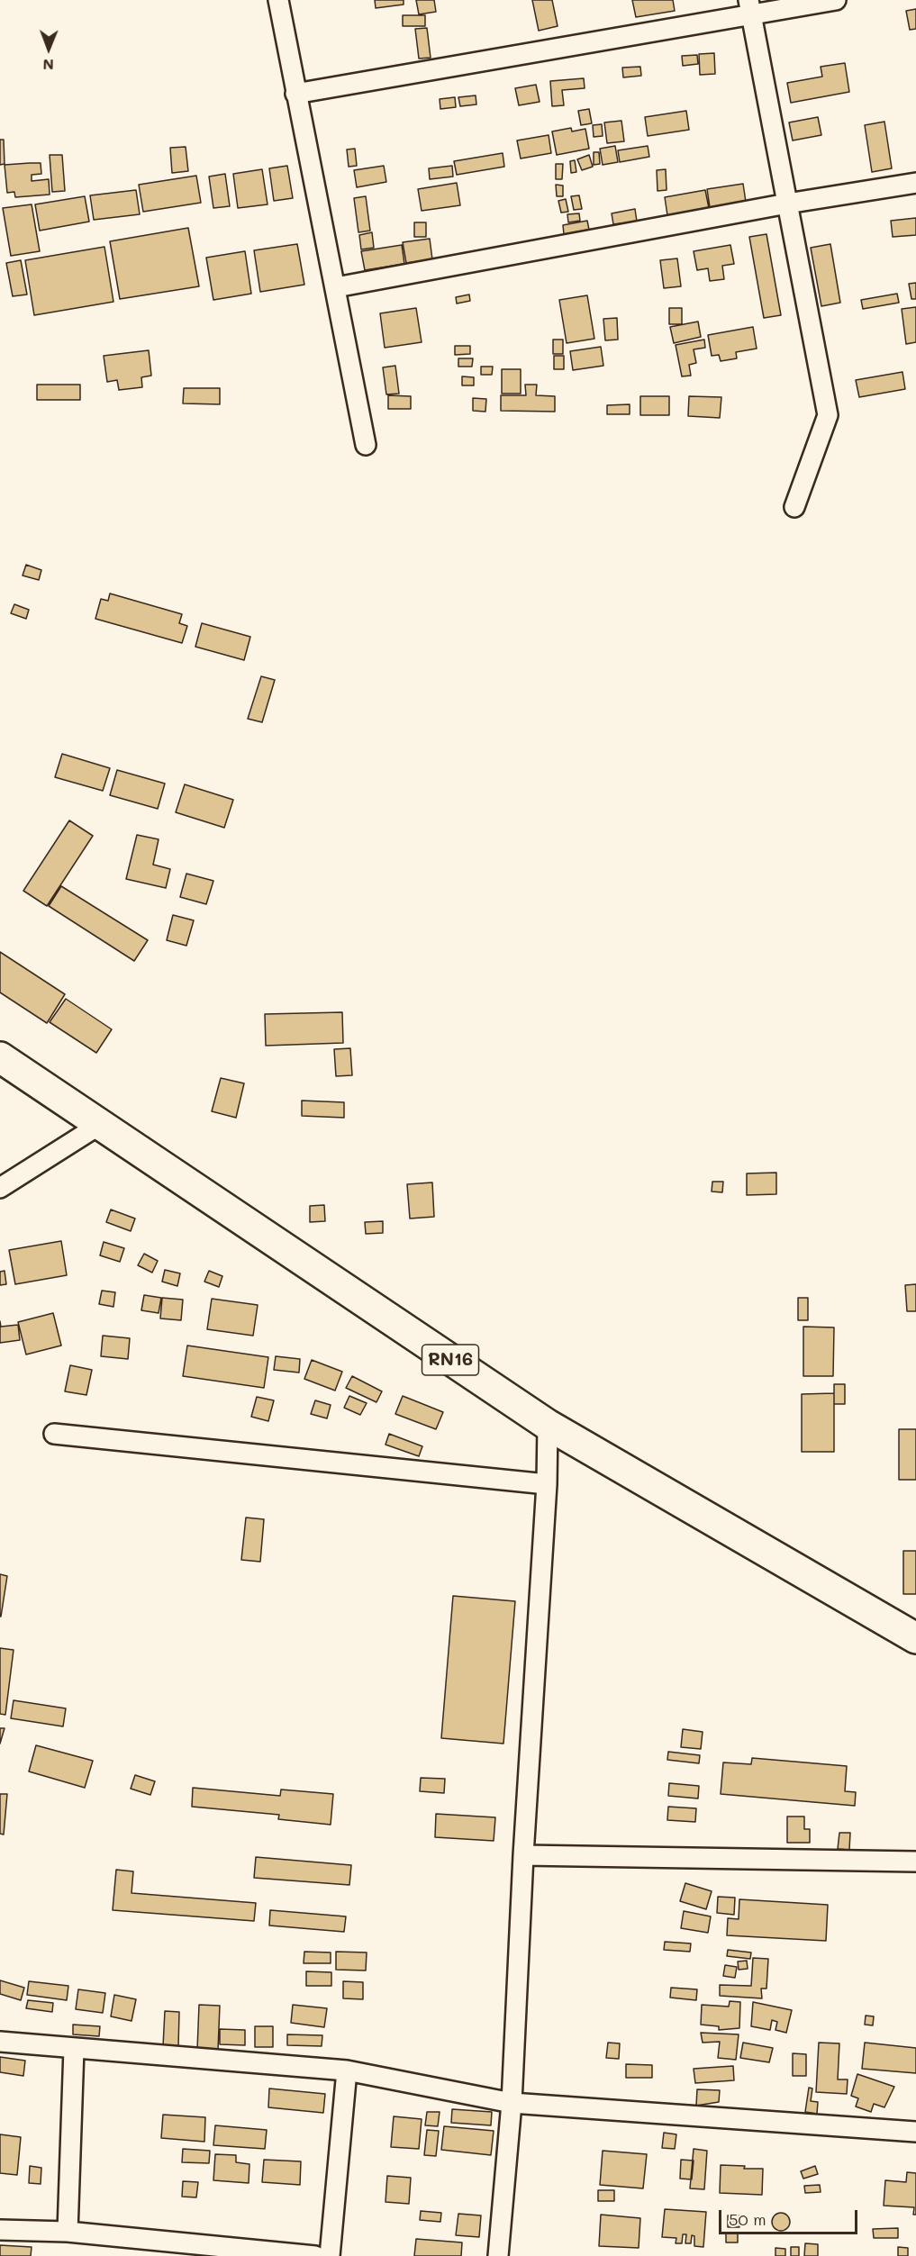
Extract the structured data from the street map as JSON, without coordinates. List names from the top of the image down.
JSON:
{
  "streets": {
    "main road": ["RN16"]
  },
  "scale_bar": "50 m",
  "north": "bottom"
}
